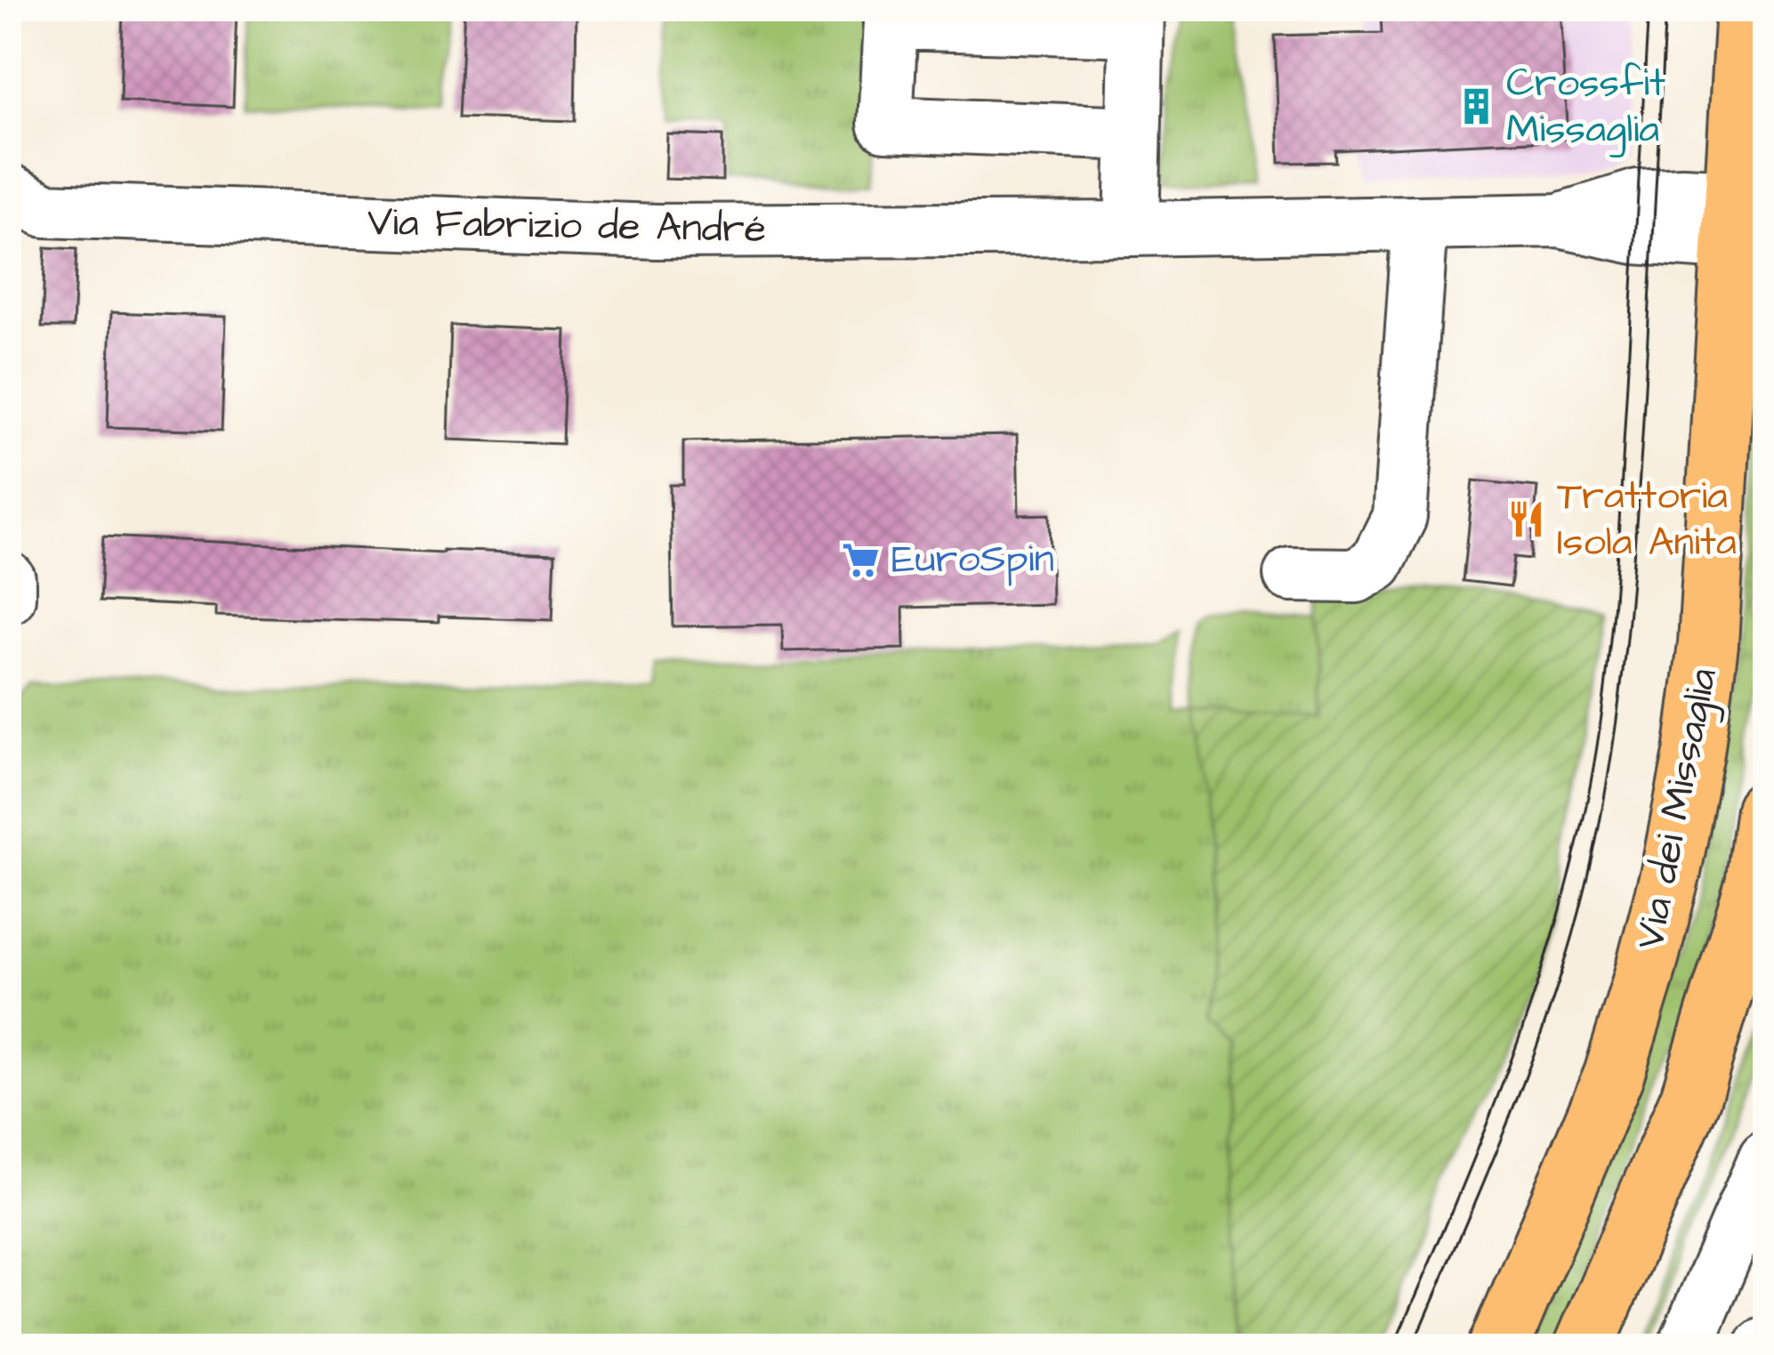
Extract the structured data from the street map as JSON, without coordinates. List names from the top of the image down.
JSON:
{
  "streets": {
    "main road": ["Via dei Missaglia"],
    "street": ["Via Fabrizio de André"]
  },
  "crossings": [
    ["Via Fabrizio de André", "Via dei Missaglia"]
  ],
  "places": {
    "building": ["Crossfit Missaglia"],
    "restaurant": ["Trattoria Isola Anita"],
    "supermarket": ["EuroSpin"]
  }
}
